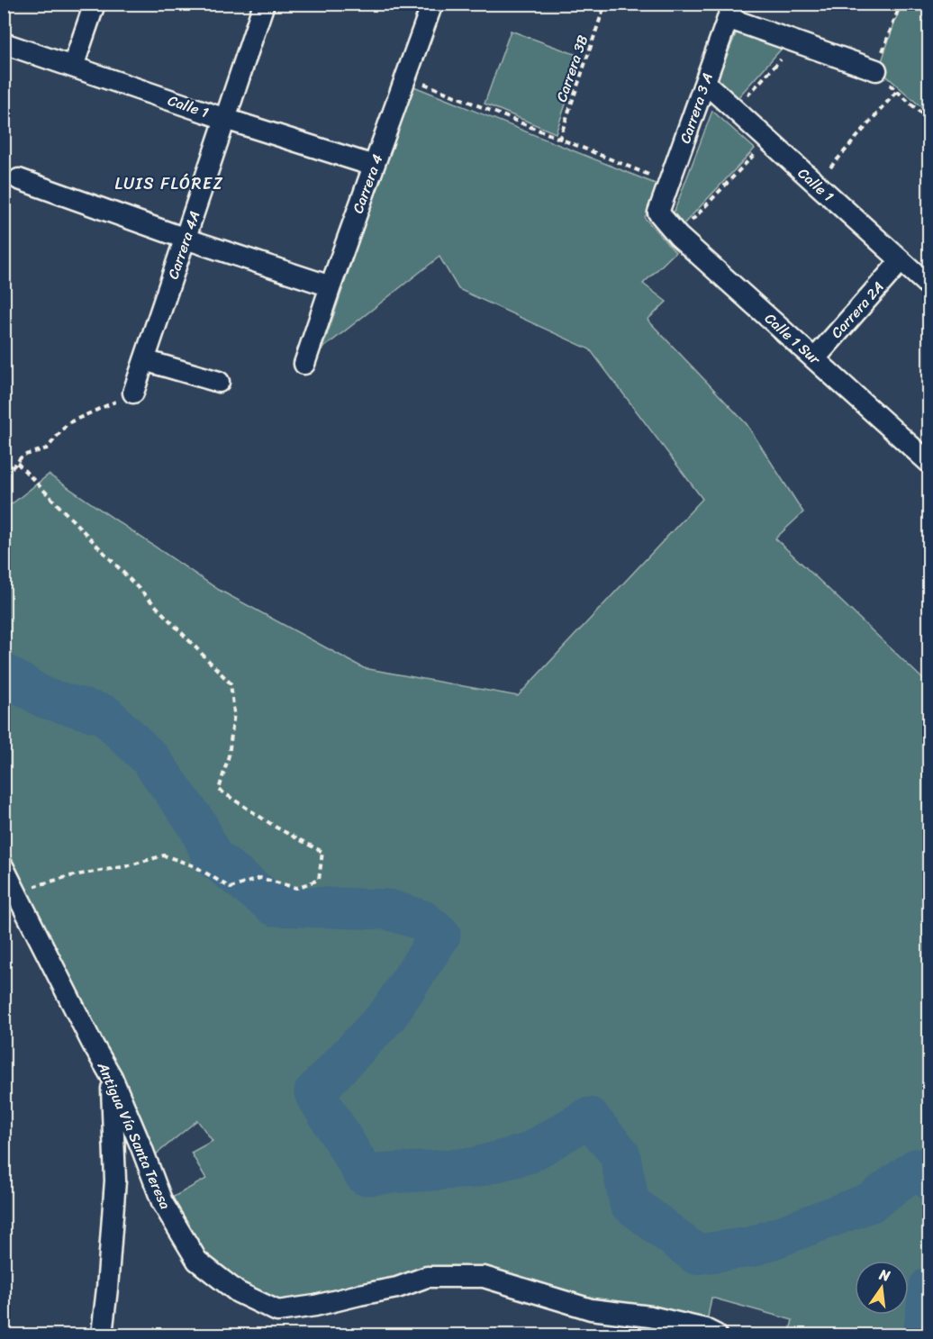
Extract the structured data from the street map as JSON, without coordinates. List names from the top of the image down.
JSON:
{
  "streets": {
    "street": [
      "Calle 1",
      "Carrera 3 A",
      "Carrera 4",
      "Carrera 4A",
      "Carrera 2A",
      "Calle 1 Sur",
      "Antigua Vía Santa Teresa"
    ],
    "path": ["Carrera 3B"]
  },
  "crossings": [
    ["Calle 1", "Carrera 3 A"],
    ["Calle 1", "Carrera 4"],
    ["Calle 1", "Carrera 4A"],
    ["Calle 1", "Carrera 2A"],
    ["Carrera 3 A", "Calle 1 Sur"],
    ["Carrera 2A", "Calle 1 Sur"]
  ],
  "districts": ["LUIS FLÓREZ"],
  "north": "top"
}
